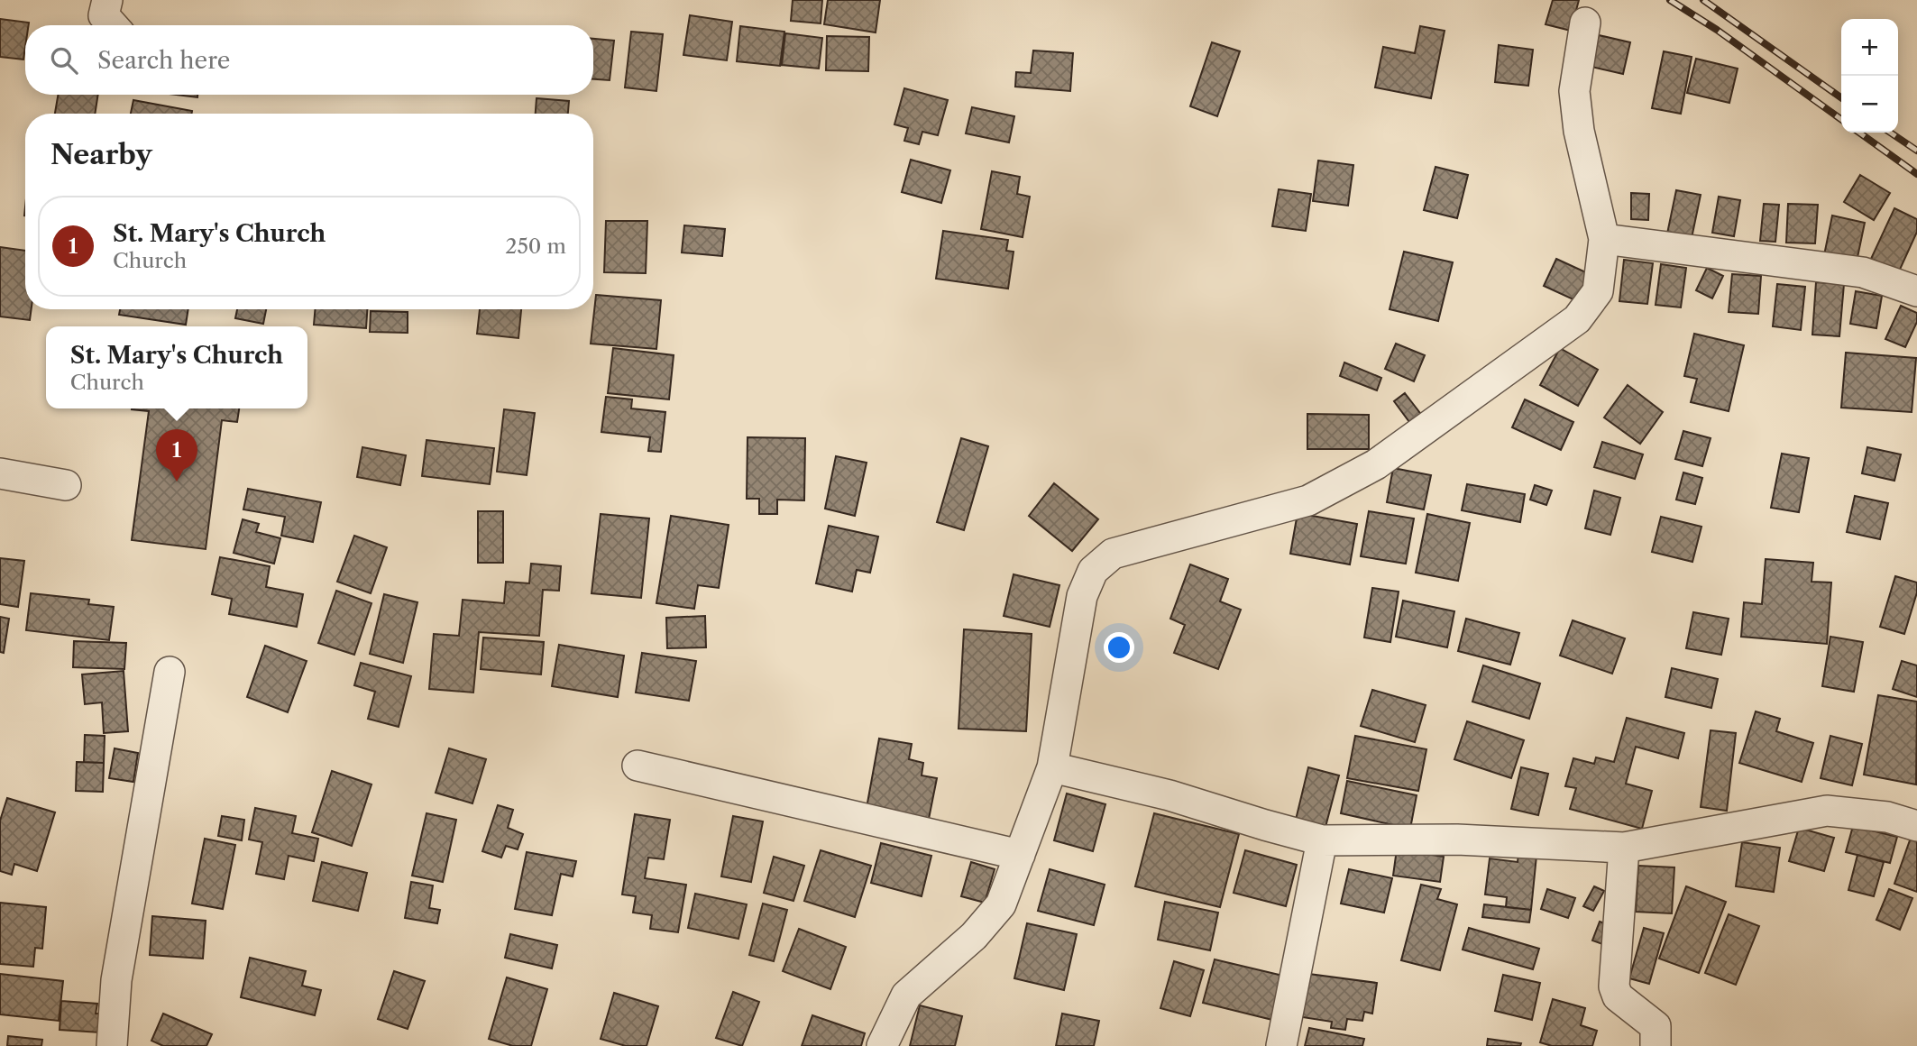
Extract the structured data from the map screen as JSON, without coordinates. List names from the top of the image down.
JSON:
{
  "page": {
    "map_buttons": ["+", "−"],
    "search": "Search here",
    "heading": "Nearby",
    "list": [
      {
        "mark": "1",
        "name": "St. Mary's Church",
        "note": "Church",
        "value": "250 m"
      }
    ],
    "popup": ["St. Mary's Church", "Church"],
    "pins": "1"
  }
}
